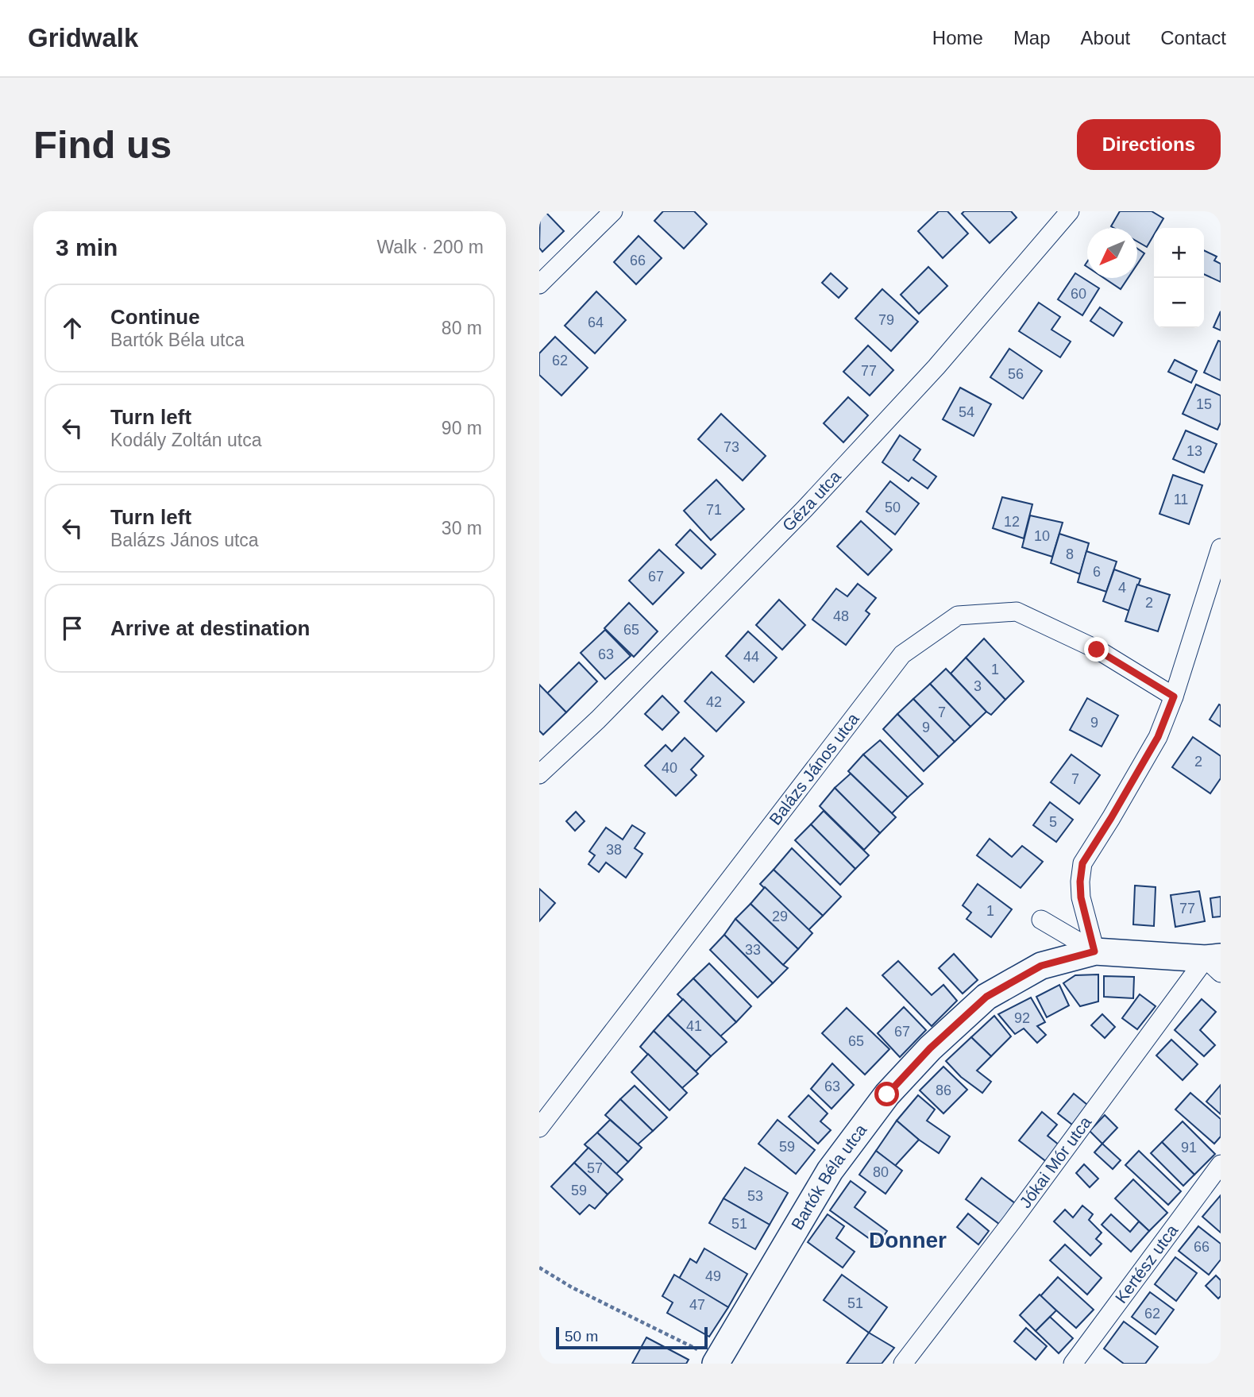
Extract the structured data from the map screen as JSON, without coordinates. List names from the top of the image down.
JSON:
{
  "streets": {
    "street": [
      "Géza utca",
      "Balázs János utca",
      "Jókai Mór utca",
      "Bartók Béla utca",
      "Kertész utca"
    ]
  },
  "crossings": [
    ["Jókai Mór utca", "Bartók Béla utca"]
  ],
  "districts": ["Donner"],
  "house_numbers": [
    "66",
    "60",
    "79",
    "64",
    "62",
    "77",
    "56",
    "15",
    "54",
    "73",
    "13",
    "11",
    "50",
    "71",
    "12",
    "10",
    "8",
    "6",
    "67",
    "4",
    "2",
    "48",
    "65",
    "63",
    "44",
    "1",
    "3",
    "42",
    "7",
    "9",
    "9",
    "2",
    "40",
    "7",
    "5",
    "38",
    "77",
    "1",
    "29",
    "33",
    "92",
    "41",
    "67",
    "65",
    "63",
    "86",
    "59",
    "91",
    "57",
    "80",
    "59",
    "53",
    "51",
    "66",
    "49",
    "51",
    "47",
    "62"
  ],
  "scale_bar": "50 m",
  "north": "bottom left",
  "page": {
    "header": "Gridwalk",
    "nav": [
      "Home",
      "Map",
      "About",
      "Contact"
    ],
    "buttons": "Directions",
    "title": "Find us",
    "heading": ["3 min", "Walk · 200 m"],
    "map_buttons": ["+", "−"],
    "list": [
      ["Continue", "Bartók Béla utca", "80 m"],
      ["Turn left", "Kodály Zoltán utca", "90 m"],
      ["Turn left", "Balázs János utca", "30 m"],
      "Arrive at destination"
    ],
    "scale": "50 m"
  }
}
